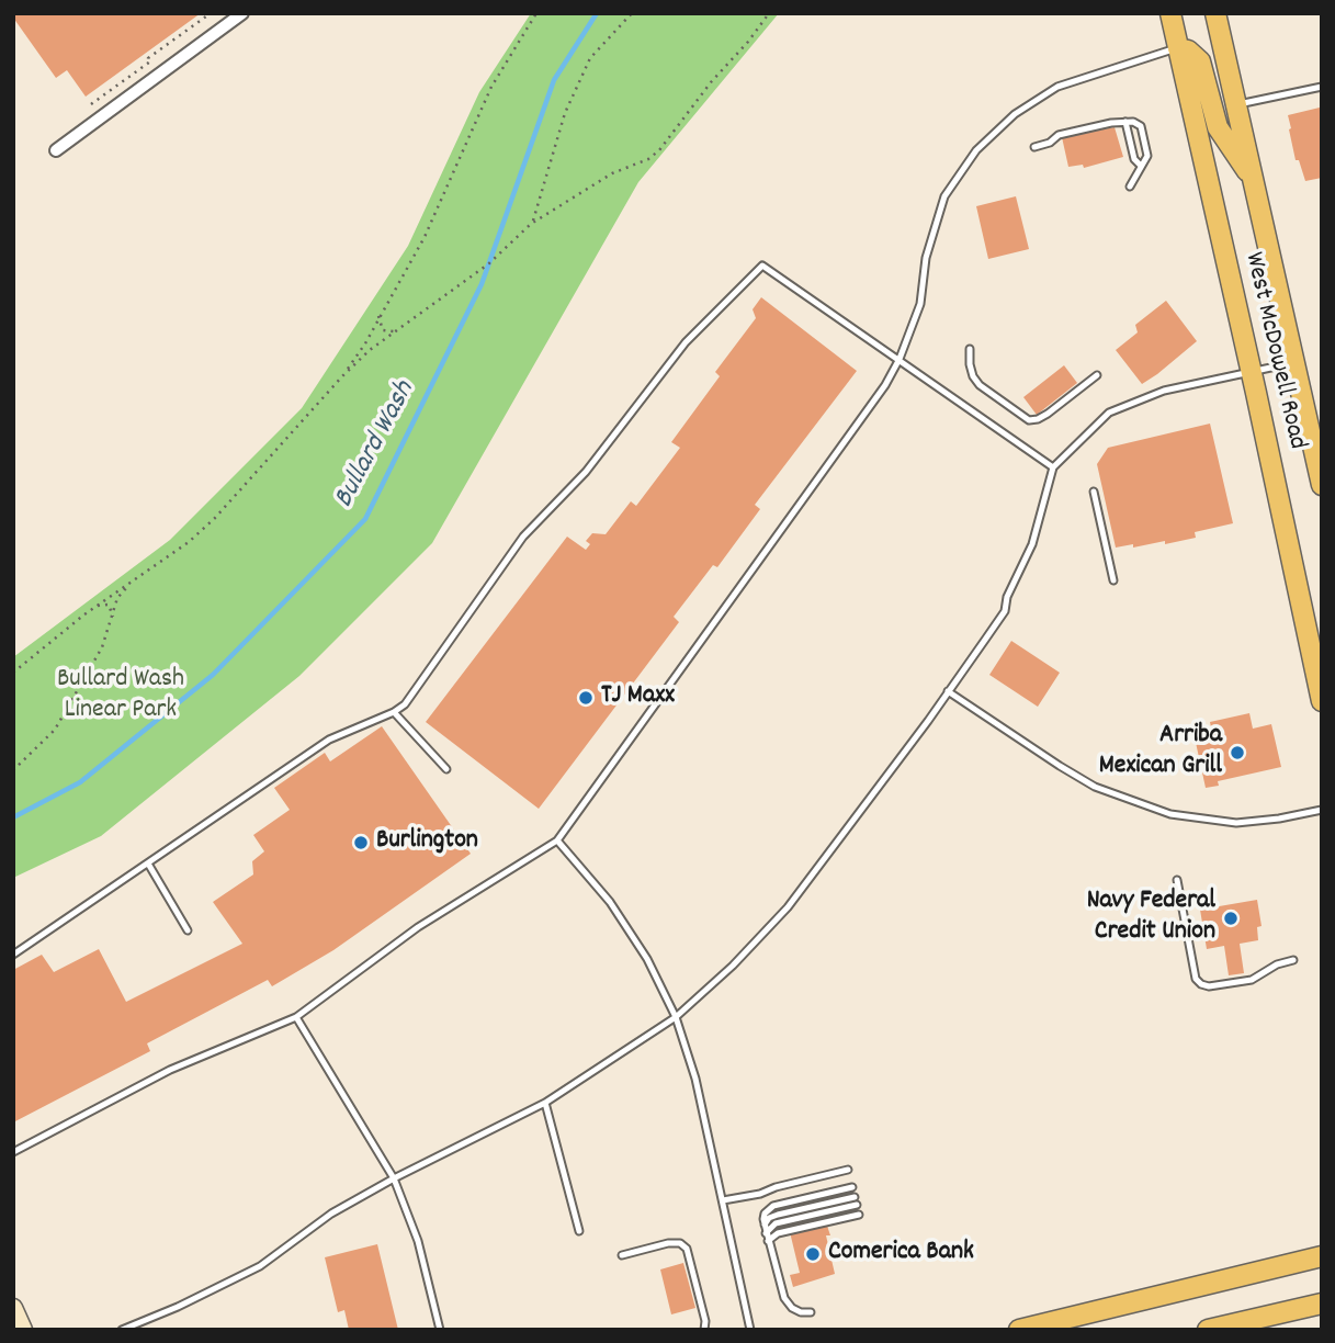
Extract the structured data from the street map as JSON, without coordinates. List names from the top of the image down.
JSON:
{
  "streets": {
    "main road": ["West McDowell Road"]
  },
  "water": ["Bullard Wash"],
  "parks": ["Bullard Wash Linear Park"],
  "places": [
    "TJ Maxx",
    "Arriba Mexican Grill",
    "Burlington",
    "Navy Federal Credit Union",
    "Comerica Bank"
  ]
}
